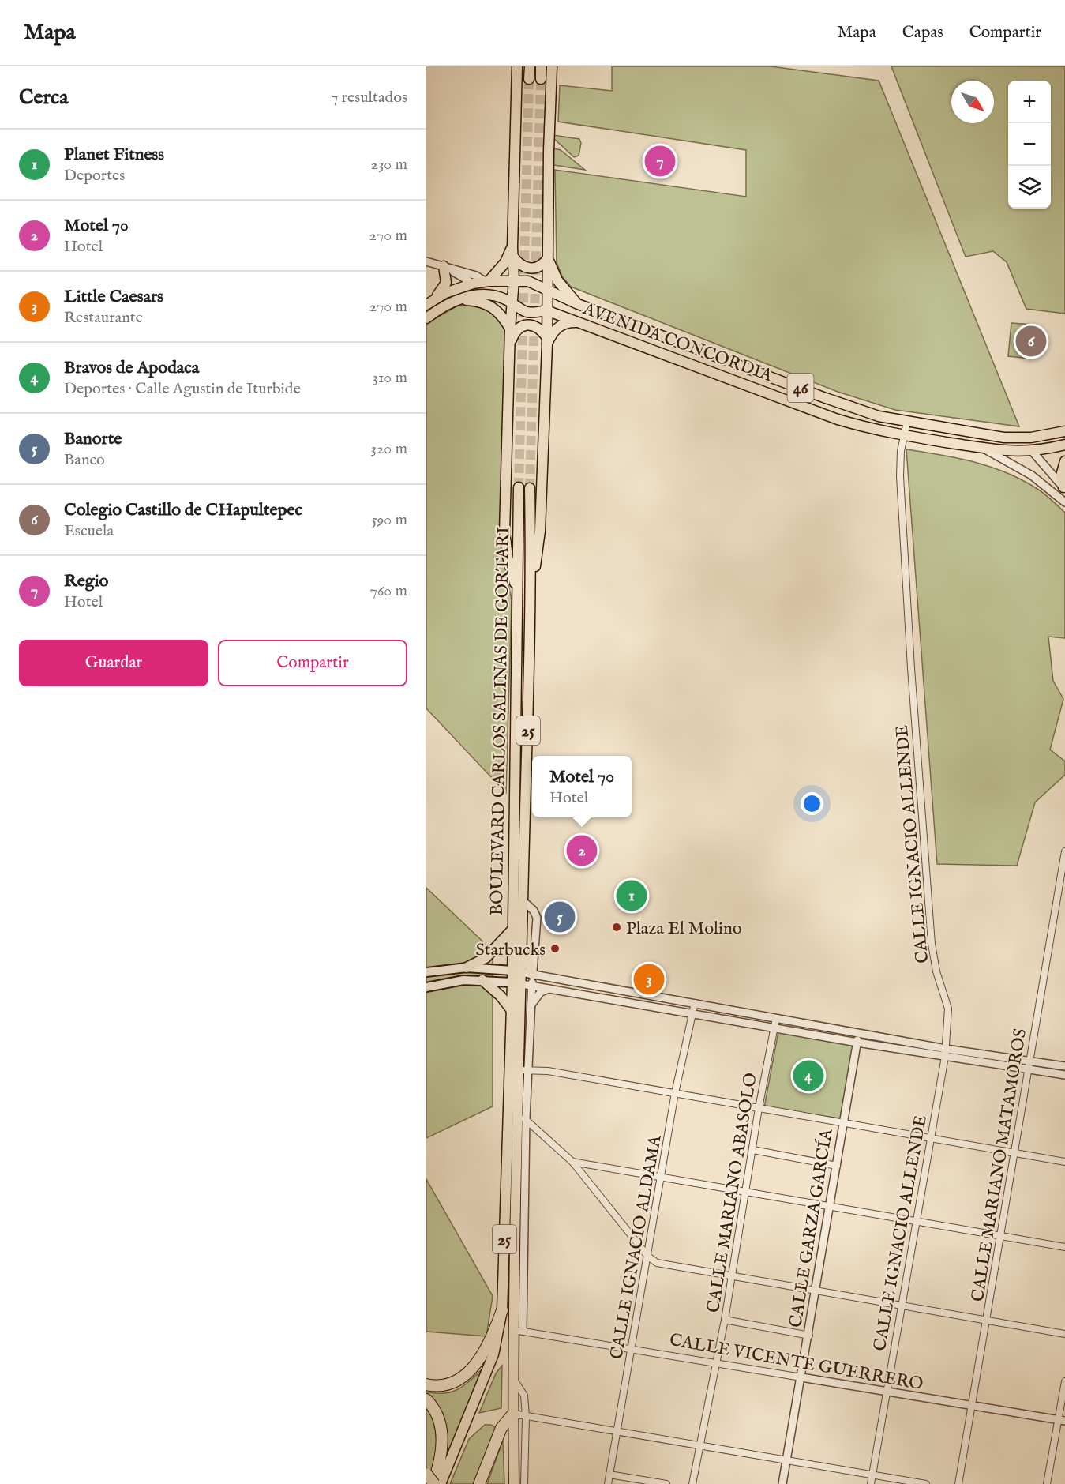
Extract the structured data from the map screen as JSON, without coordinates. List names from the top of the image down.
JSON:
{
  "streets": {
    "main road": [
      "AVENIDA CONCORDIA",
      "46",
      "BOULEVARD CARLOS SALINAS DE GORTARI",
      "25"
    ],
    "street": [
      "CALLE IGNACIO ALLENDE",
      "CALLE MARIANO MATAMOROS",
      "CALLE MARIANO ABASOLO",
      "CALLE GARZA GARCÍA",
      "CALLE IGNACIO ALDAMA",
      "CALLE VICENTE GUERRERO"
    ]
  },
  "crossings": [
    ["AVENIDA CONCORDIA", "CALLE IGNACIO ALLENDE"],
    ["BOULEVARD CARLOS SALINAS DE GORTARI", "CALLE VICENTE GUERRERO"],
    ["CALLE IGNACIO ALLENDE", "CALLE VICENTE GUERRERO"],
    ["CALLE MARIANO MATAMOROS", "CALLE VICENTE GUERRERO"],
    ["CALLE MARIANO ABASOLO", "CALLE VICENTE GUERRERO"],
    ["CALLE GARZA GARCÍA", "CALLE VICENTE GUERRERO"],
    ["CALLE IGNACIO ALDAMA", "CALLE VICENTE GUERRERO"]
  ],
  "places": ["Plaza El Molino", "Starbucks"],
  "north": "bottom right",
  "page": {
    "header": "Mapa",
    "nav": ["Mapa", "Capas", "Compartir"],
    "heading": ["Cerca", "7 resultados"],
    "map_buttons": ["+", "−"],
    "list": [
      {
        "mark": "1",
        "name": "Planet Fitness",
        "note": "Deportes",
        "value": "230 m"
      },
      {
        "mark": "2",
        "name": "Motel 70",
        "note": "Hotel",
        "value": "270 m"
      },
      {
        "mark": "3",
        "name": "Little Caesars",
        "note": "Restaurante",
        "value": "270 m"
      },
      {
        "mark": "4",
        "name": "Bravos de Apodaca",
        "note": "Deportes · Calle Agustin de Iturbide",
        "value": "310 m"
      },
      {
        "mark": "5",
        "name": "Banorte",
        "note": "Banco",
        "value": "320 m"
      },
      {
        "mark": "6",
        "name": "Colegio Castillo de CHapultepec",
        "note": "Escuela",
        "value": "590 m"
      },
      {
        "mark": "7",
        "name": "Regio",
        "note": "Hotel",
        "value": "760 m"
      }
    ],
    "pins": [
      "7",
      "6",
      "2",
      "1",
      "5",
      "3",
      "4"
    ],
    "buttons": ["Guardar", "Compartir"],
    "popup": ["Motel 70", "Hotel"]
  }
}
